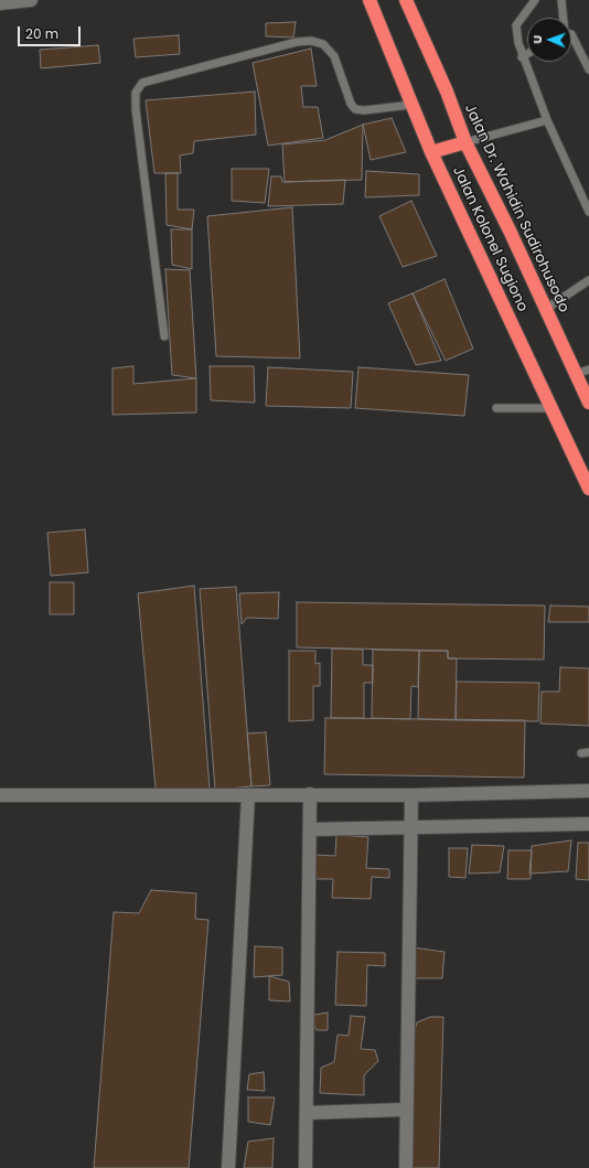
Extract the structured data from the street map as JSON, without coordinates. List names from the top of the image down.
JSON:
{
  "streets": {
    "highway": ["Jalan Dr. Wahidin Sudirohusodo", "Jalan Kolonel Sugiono"]
  },
  "scale_bar": "20 m",
  "north": "left"
}
